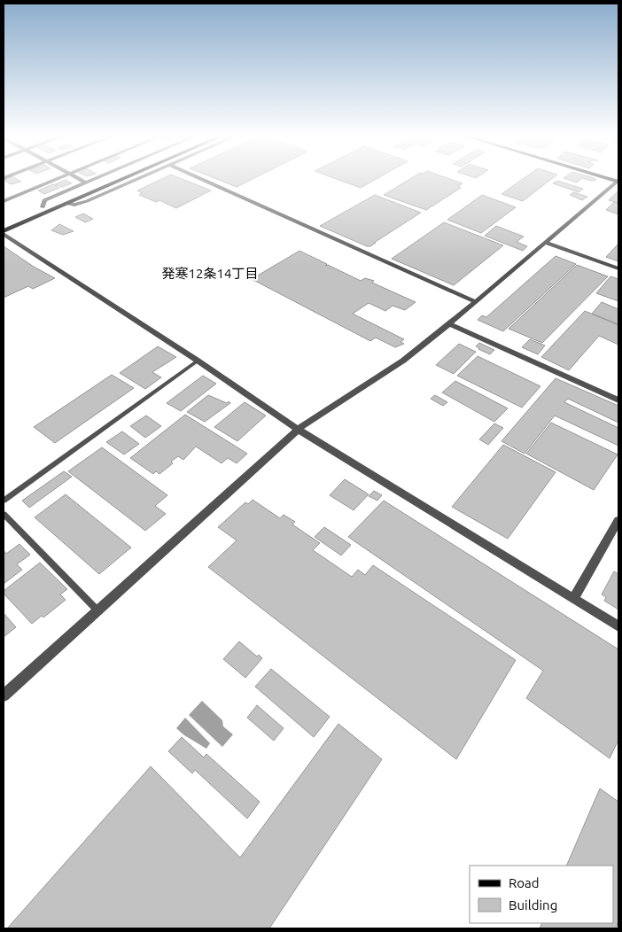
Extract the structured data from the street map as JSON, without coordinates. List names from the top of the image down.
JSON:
{
  "districts": ["発寒12条14丁目"],
  "legend": ["Road", "Building"]
}
